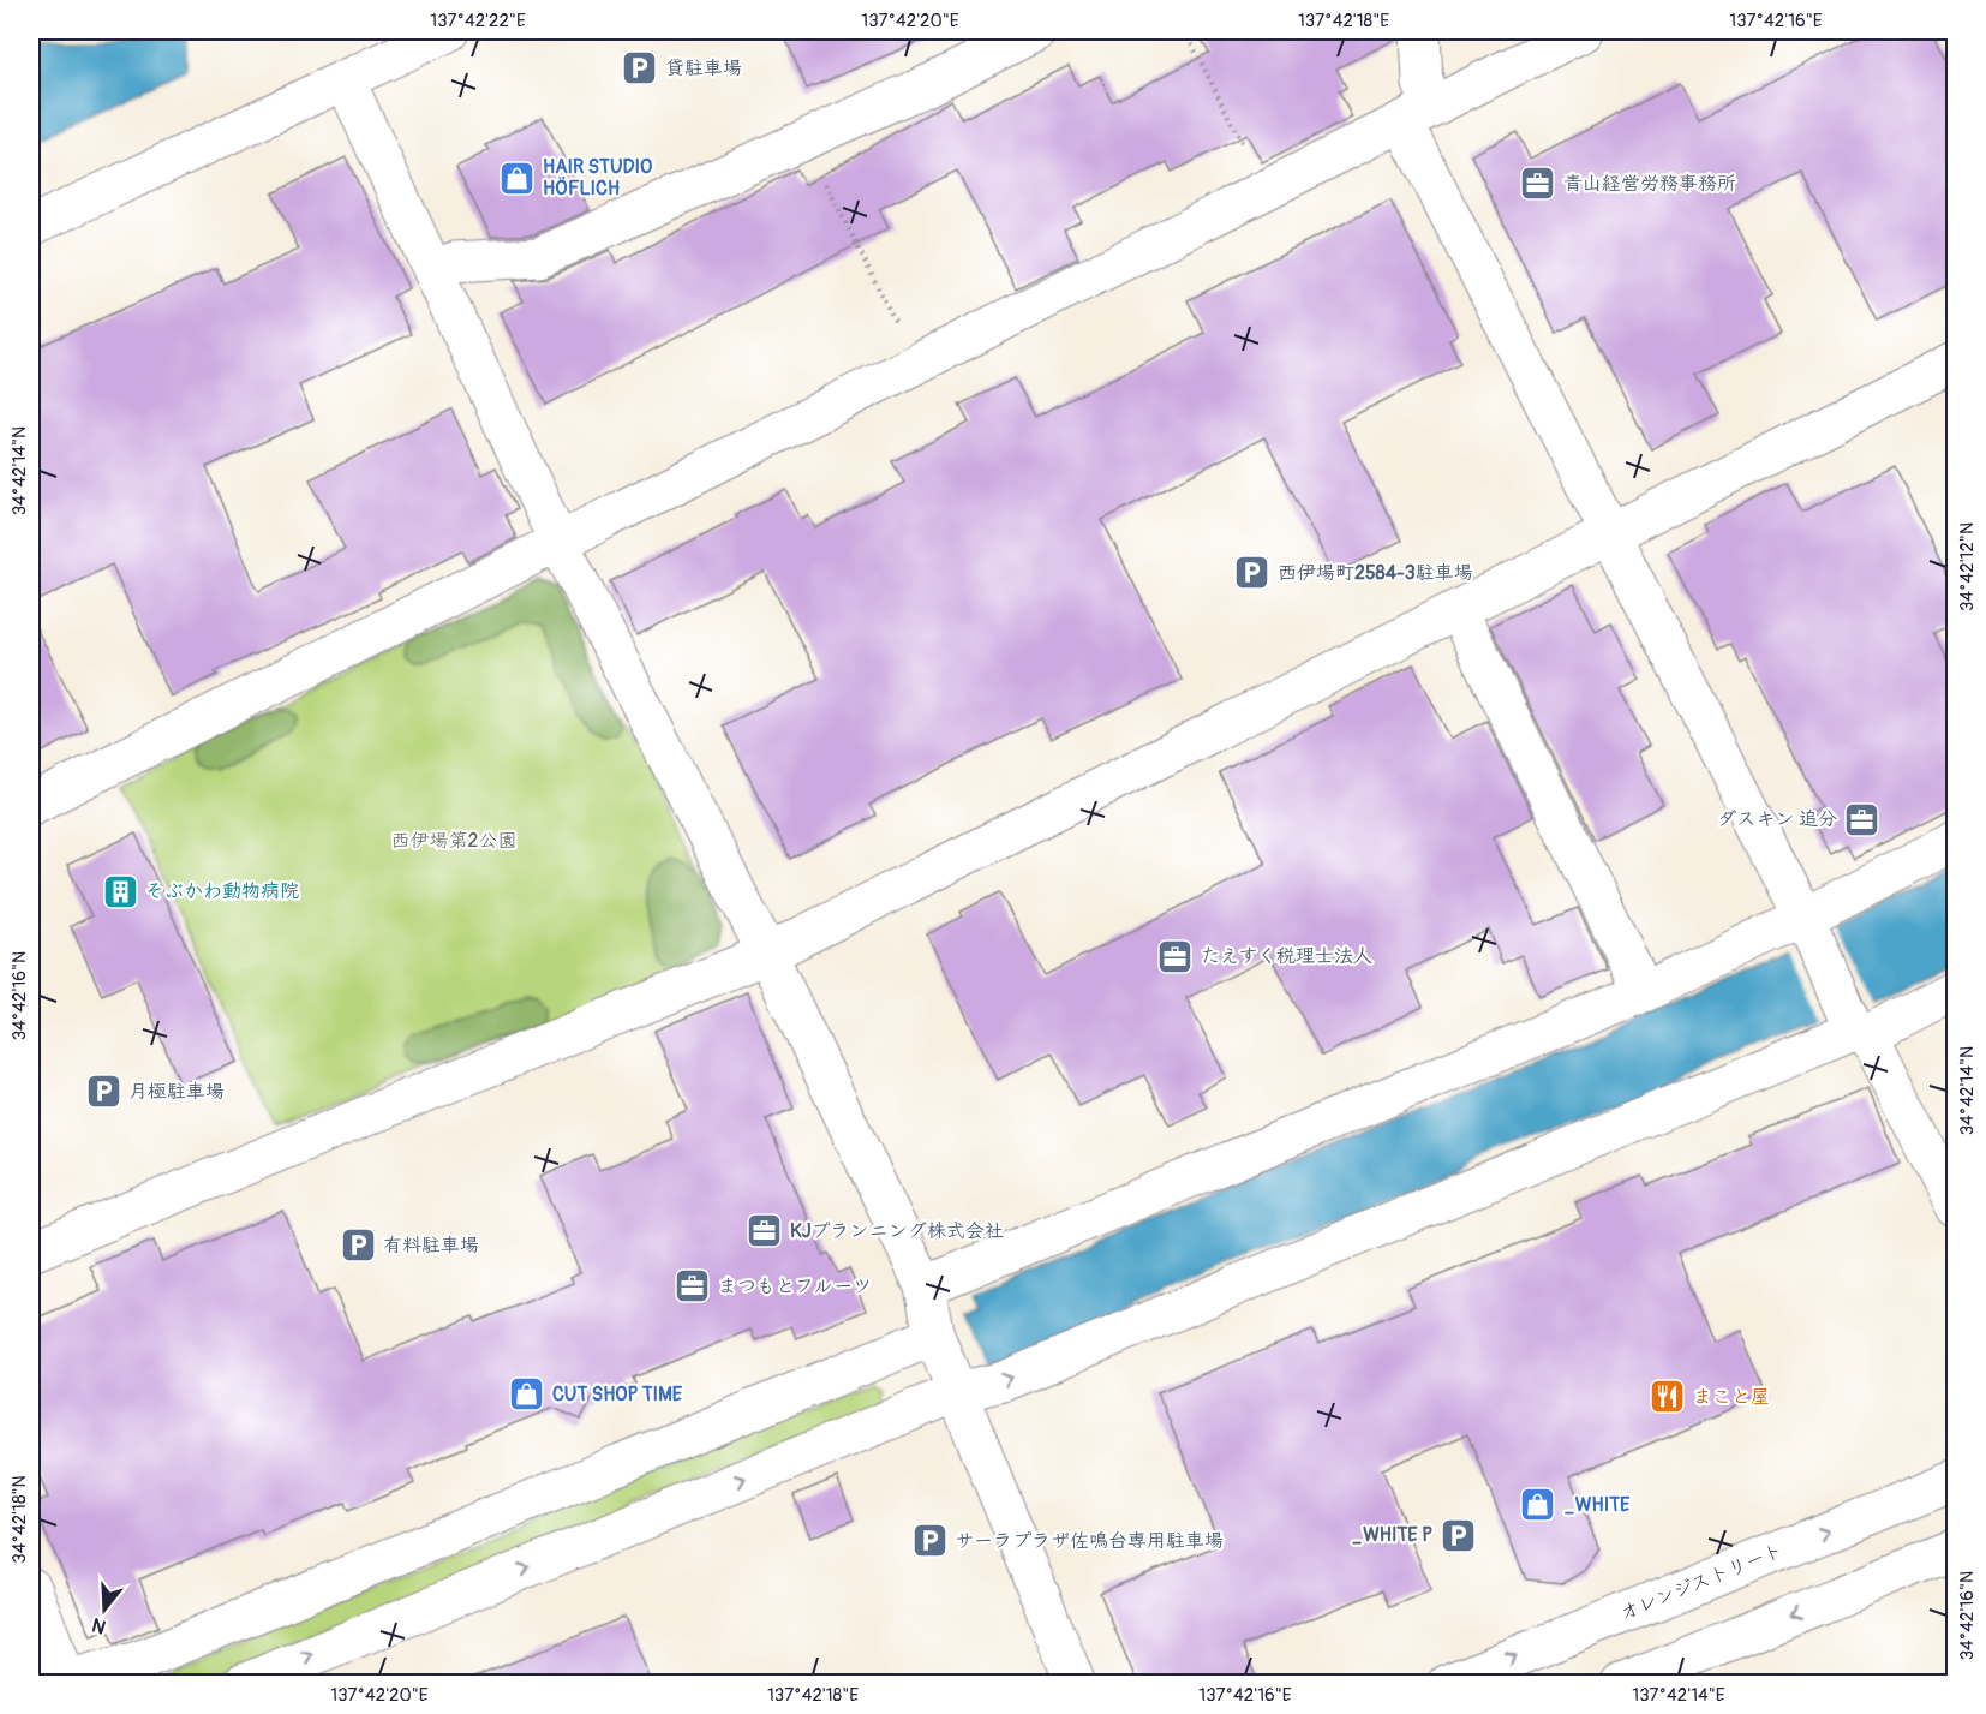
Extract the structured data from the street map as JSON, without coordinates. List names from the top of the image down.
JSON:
{
  "streets": {
    "street": ["オレンジストリート"]
  },
  "parks": ["西伊場第2公園"],
  "places": {
    "parking": [
      "貸駐車場",
      "西伊場町2584-3駐車場",
      "月極駐車場",
      "有料駐車場",
      "_WHITE P",
      "サーラプラザ佐鳴台専用駐車場"
    ],
    "shop": ["HAIR STUDIO HÖFLICH", "CUT SHOP TIME", "_WHITE"],
    "office": [
      "青山経営労務事務所",
      "ダスキン 追分",
      "たえすく税理士法人",
      "KJプランニング株式会社",
      "まつもとフルーツ"
    ],
    "building": ["そぶかわ動物病院"],
    "restaurant": ["まこと屋"]
  },
  "north": "bottom",
  "coordinates": [
    "137°42'22\"E",
    "137°42'20\"E",
    "137°42'18\"E",
    "137°42'16\"E",
    "34°42'14\"N",
    "34°42'12\"N",
    "34°42'16\"N",
    "34°42'18\"N",
    "137°42'14\"E"
  ]
}
